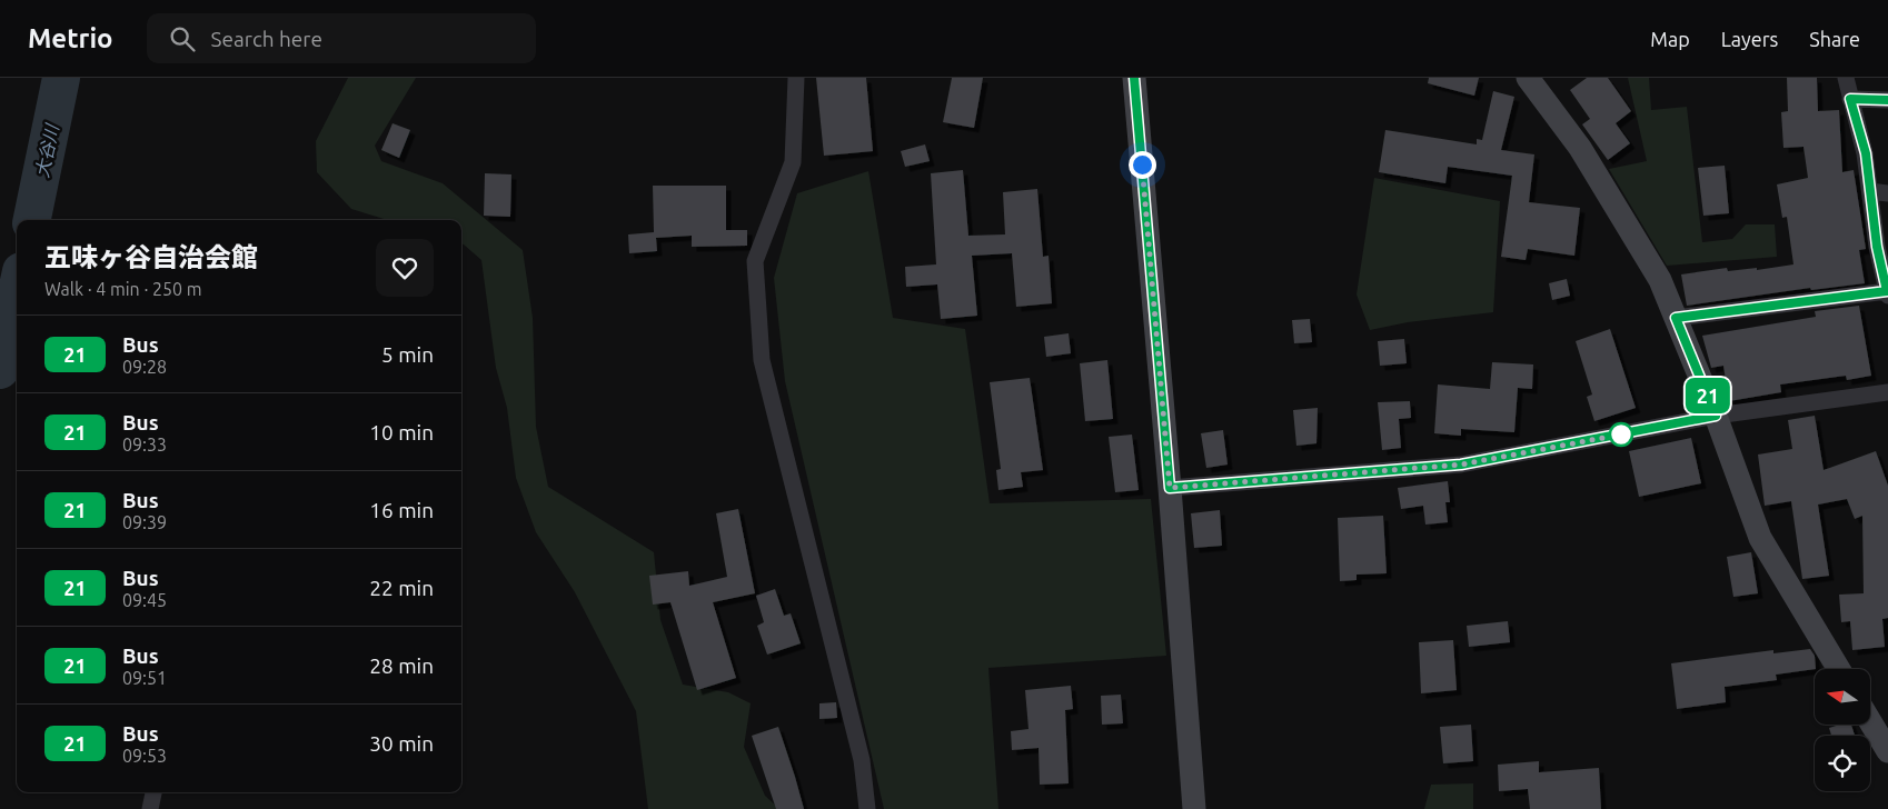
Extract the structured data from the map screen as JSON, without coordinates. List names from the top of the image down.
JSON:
{
  "water": ["大谷川"],
  "lines": ["bus line 21"],
  "north": "left",
  "page": {
    "header": "Metrio",
    "search": "Search here",
    "nav": ["Map", "Layers", "Share"],
    "on_map": "21",
    "heading": ["五味ヶ谷自治会館", "Walk · 4 min · 250 m"],
    "list": [
      {
        "mark": "21",
        "name": "Bus",
        "note": "09:28",
        "value": "5 min"
      },
      {
        "mark": "21",
        "name": "Bus",
        "note": "09:33",
        "value": "10 min"
      },
      {
        "mark": "21",
        "name": "Bus",
        "note": "09:39",
        "value": "16 min"
      },
      {
        "mark": "21",
        "name": "Bus",
        "note": "09:45",
        "value": "22 min"
      },
      {
        "mark": "21",
        "name": "Bus",
        "note": "09:51",
        "value": "28 min"
      },
      {
        "mark": "21",
        "name": "Bus",
        "note": "09:53",
        "value": "30 min"
      }
    ]
  }
}
